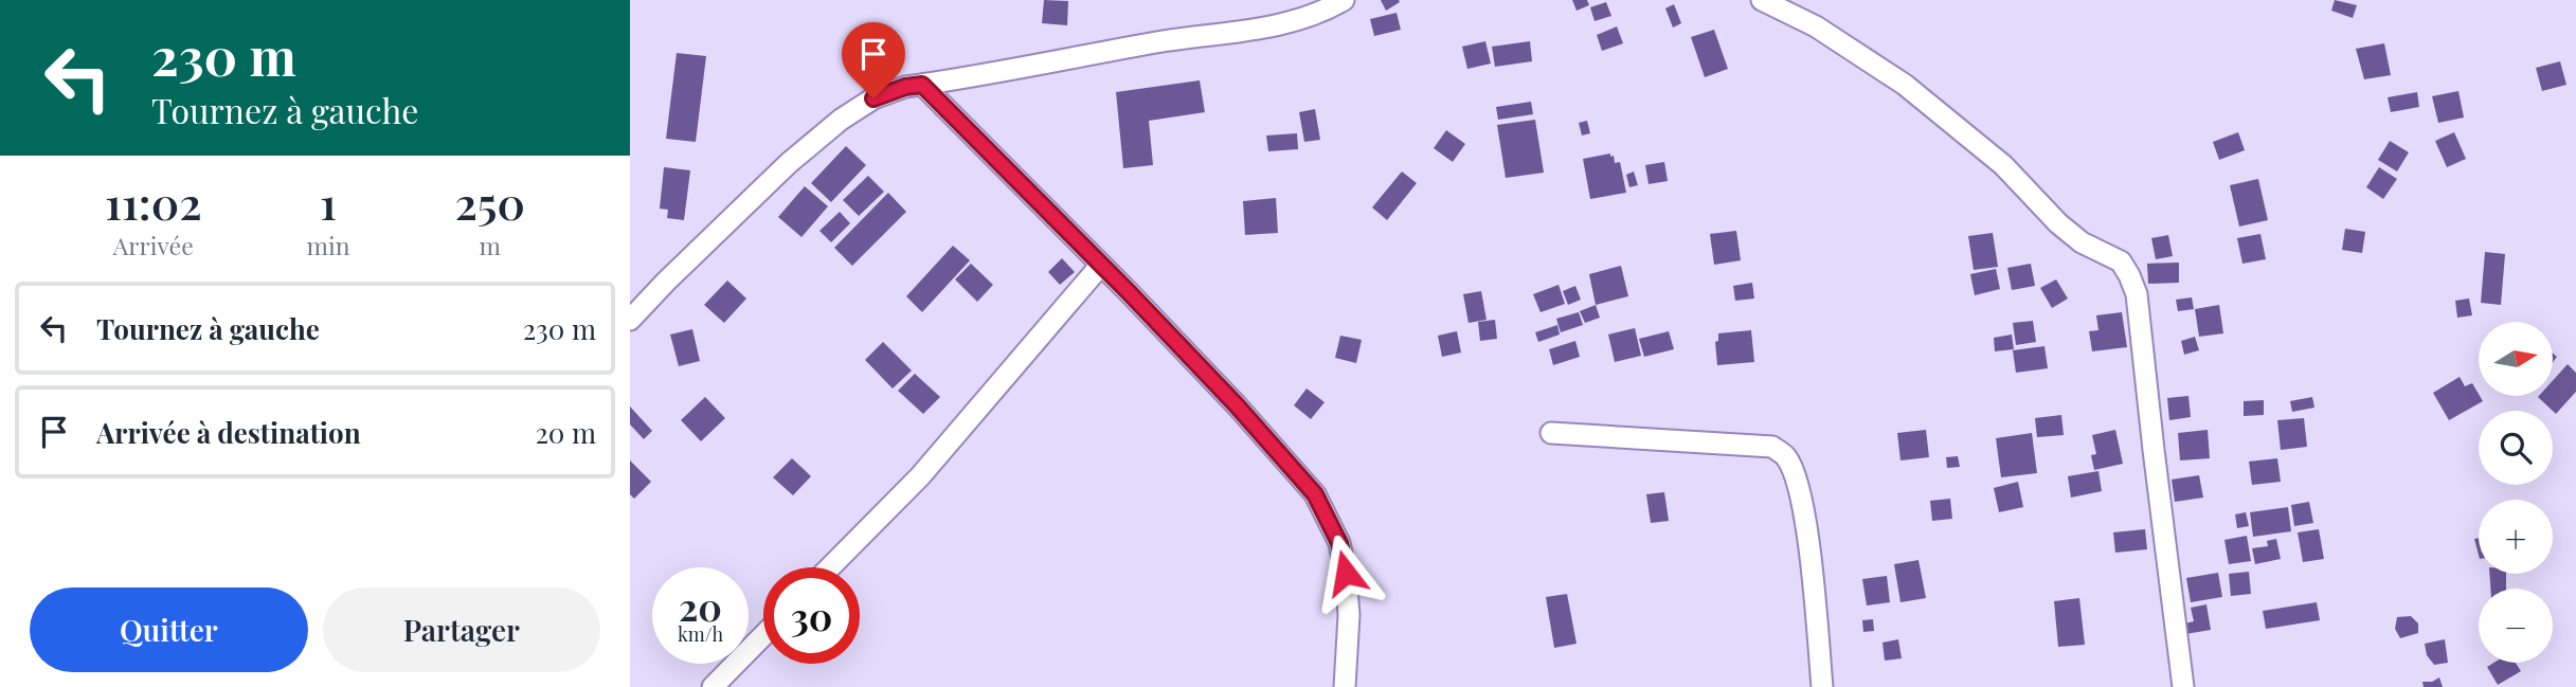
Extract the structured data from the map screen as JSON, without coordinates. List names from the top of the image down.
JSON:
{
  "north": "right",
  "page": {
    "turn": ["230 m", "Tournez à gauche"],
    "eta": [
      "11:02",
      "Arrivée",
      "1",
      "min",
      "250",
      "m"
    ],
    "list": [
      {
        "name": "Tournez à gauche",
        "value": "230 m"
      },
      {
        "name": "Arrivée à destination",
        "value": "20 m"
      }
    ],
    "map_buttons": ["+", "−"],
    "speed": "20 km/h",
    "limit": "30",
    "buttons": ["Quitter", "Partager"]
  }
}
